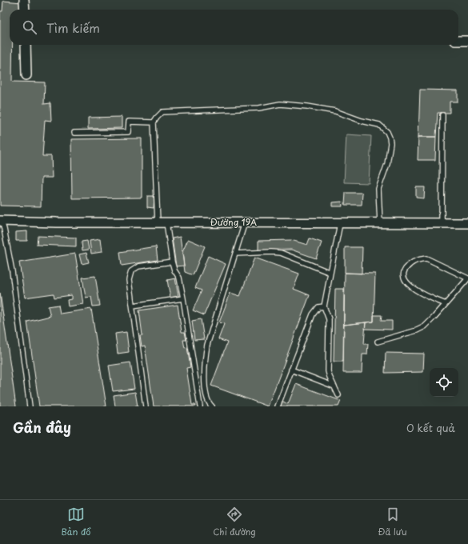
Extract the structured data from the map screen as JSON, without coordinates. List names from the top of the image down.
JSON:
{
  "streets": {
    "street": ["Đường 19A"]
  },
  "page": {
    "search": "Tìm kiếm",
    "heading": ["Gần đây", "0 kết quả"],
    "nav": ["Bản đồ", "Chỉ đường", "Đã lưu"]
  }
}
